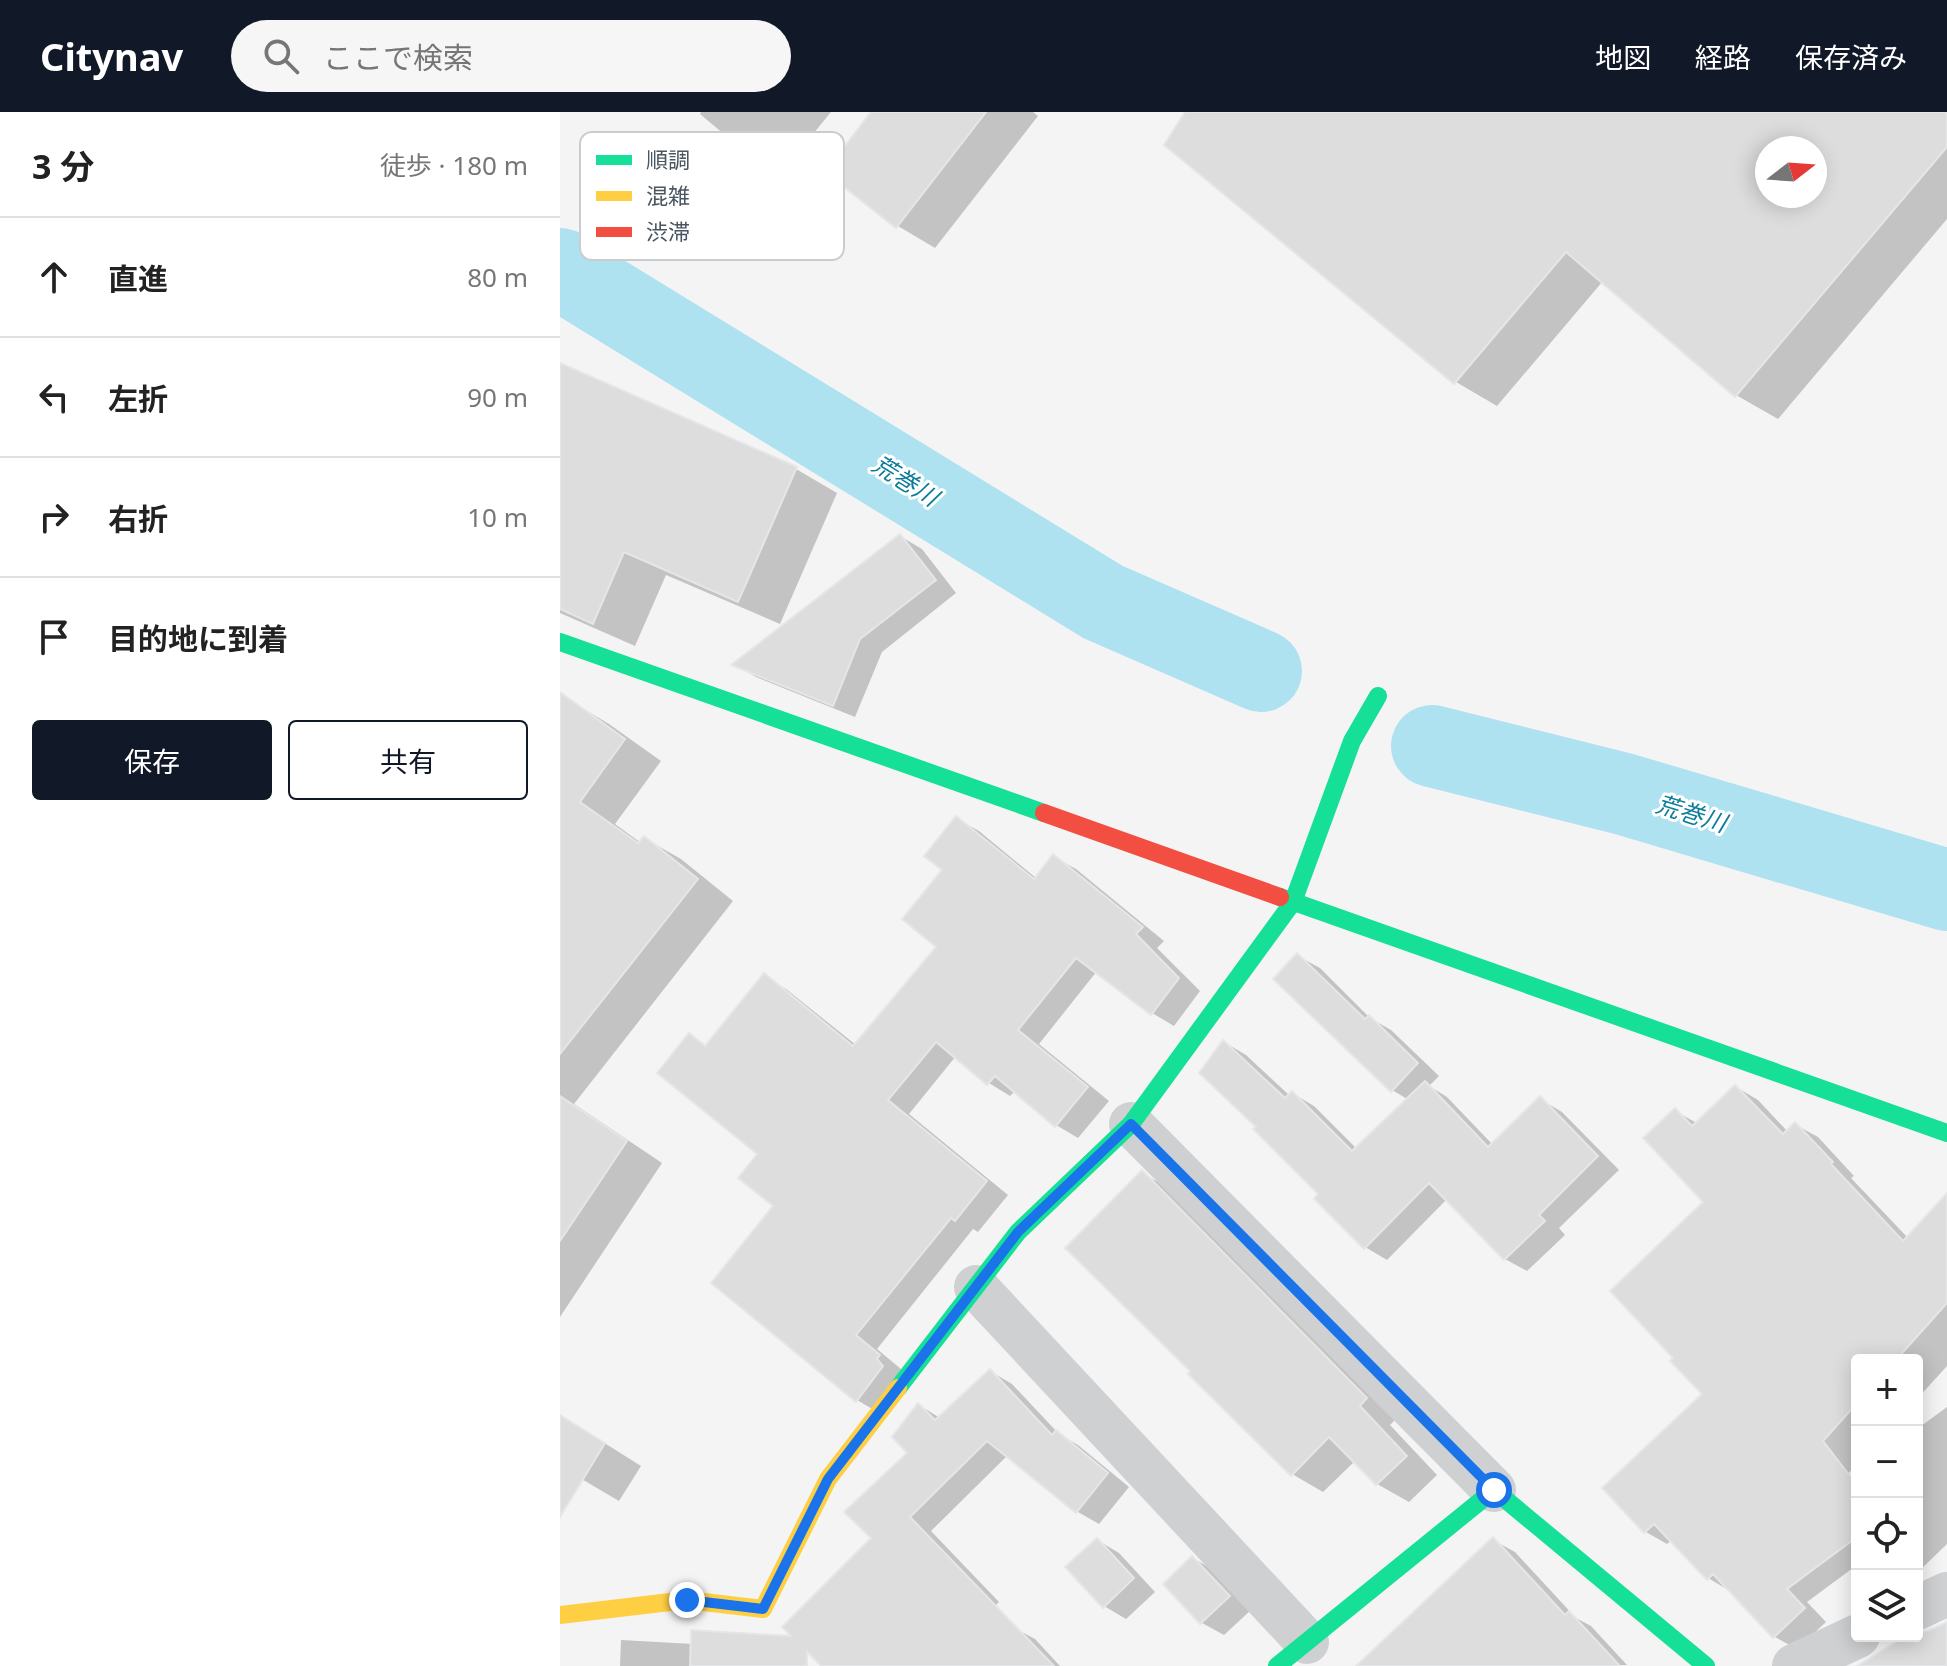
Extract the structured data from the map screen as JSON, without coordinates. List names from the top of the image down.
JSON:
{
  "water": ["荒巻川"],
  "legend": ["順調", "混雑", "渋滞"],
  "north": "right",
  "page": {
    "header": "Citynav",
    "search": "ここで検索",
    "nav": ["地図", "経路", "保存済み"],
    "heading": ["3 分", "徒歩 · 180 m"],
    "list": [
      ["直進", "80 m"],
      ["左折", "90 m"],
      ["右折", "10 m"],
      "目的地に到着"
    ],
    "buttons": ["保存", "共有"],
    "map_buttons": ["+", "−"]
  }
}
